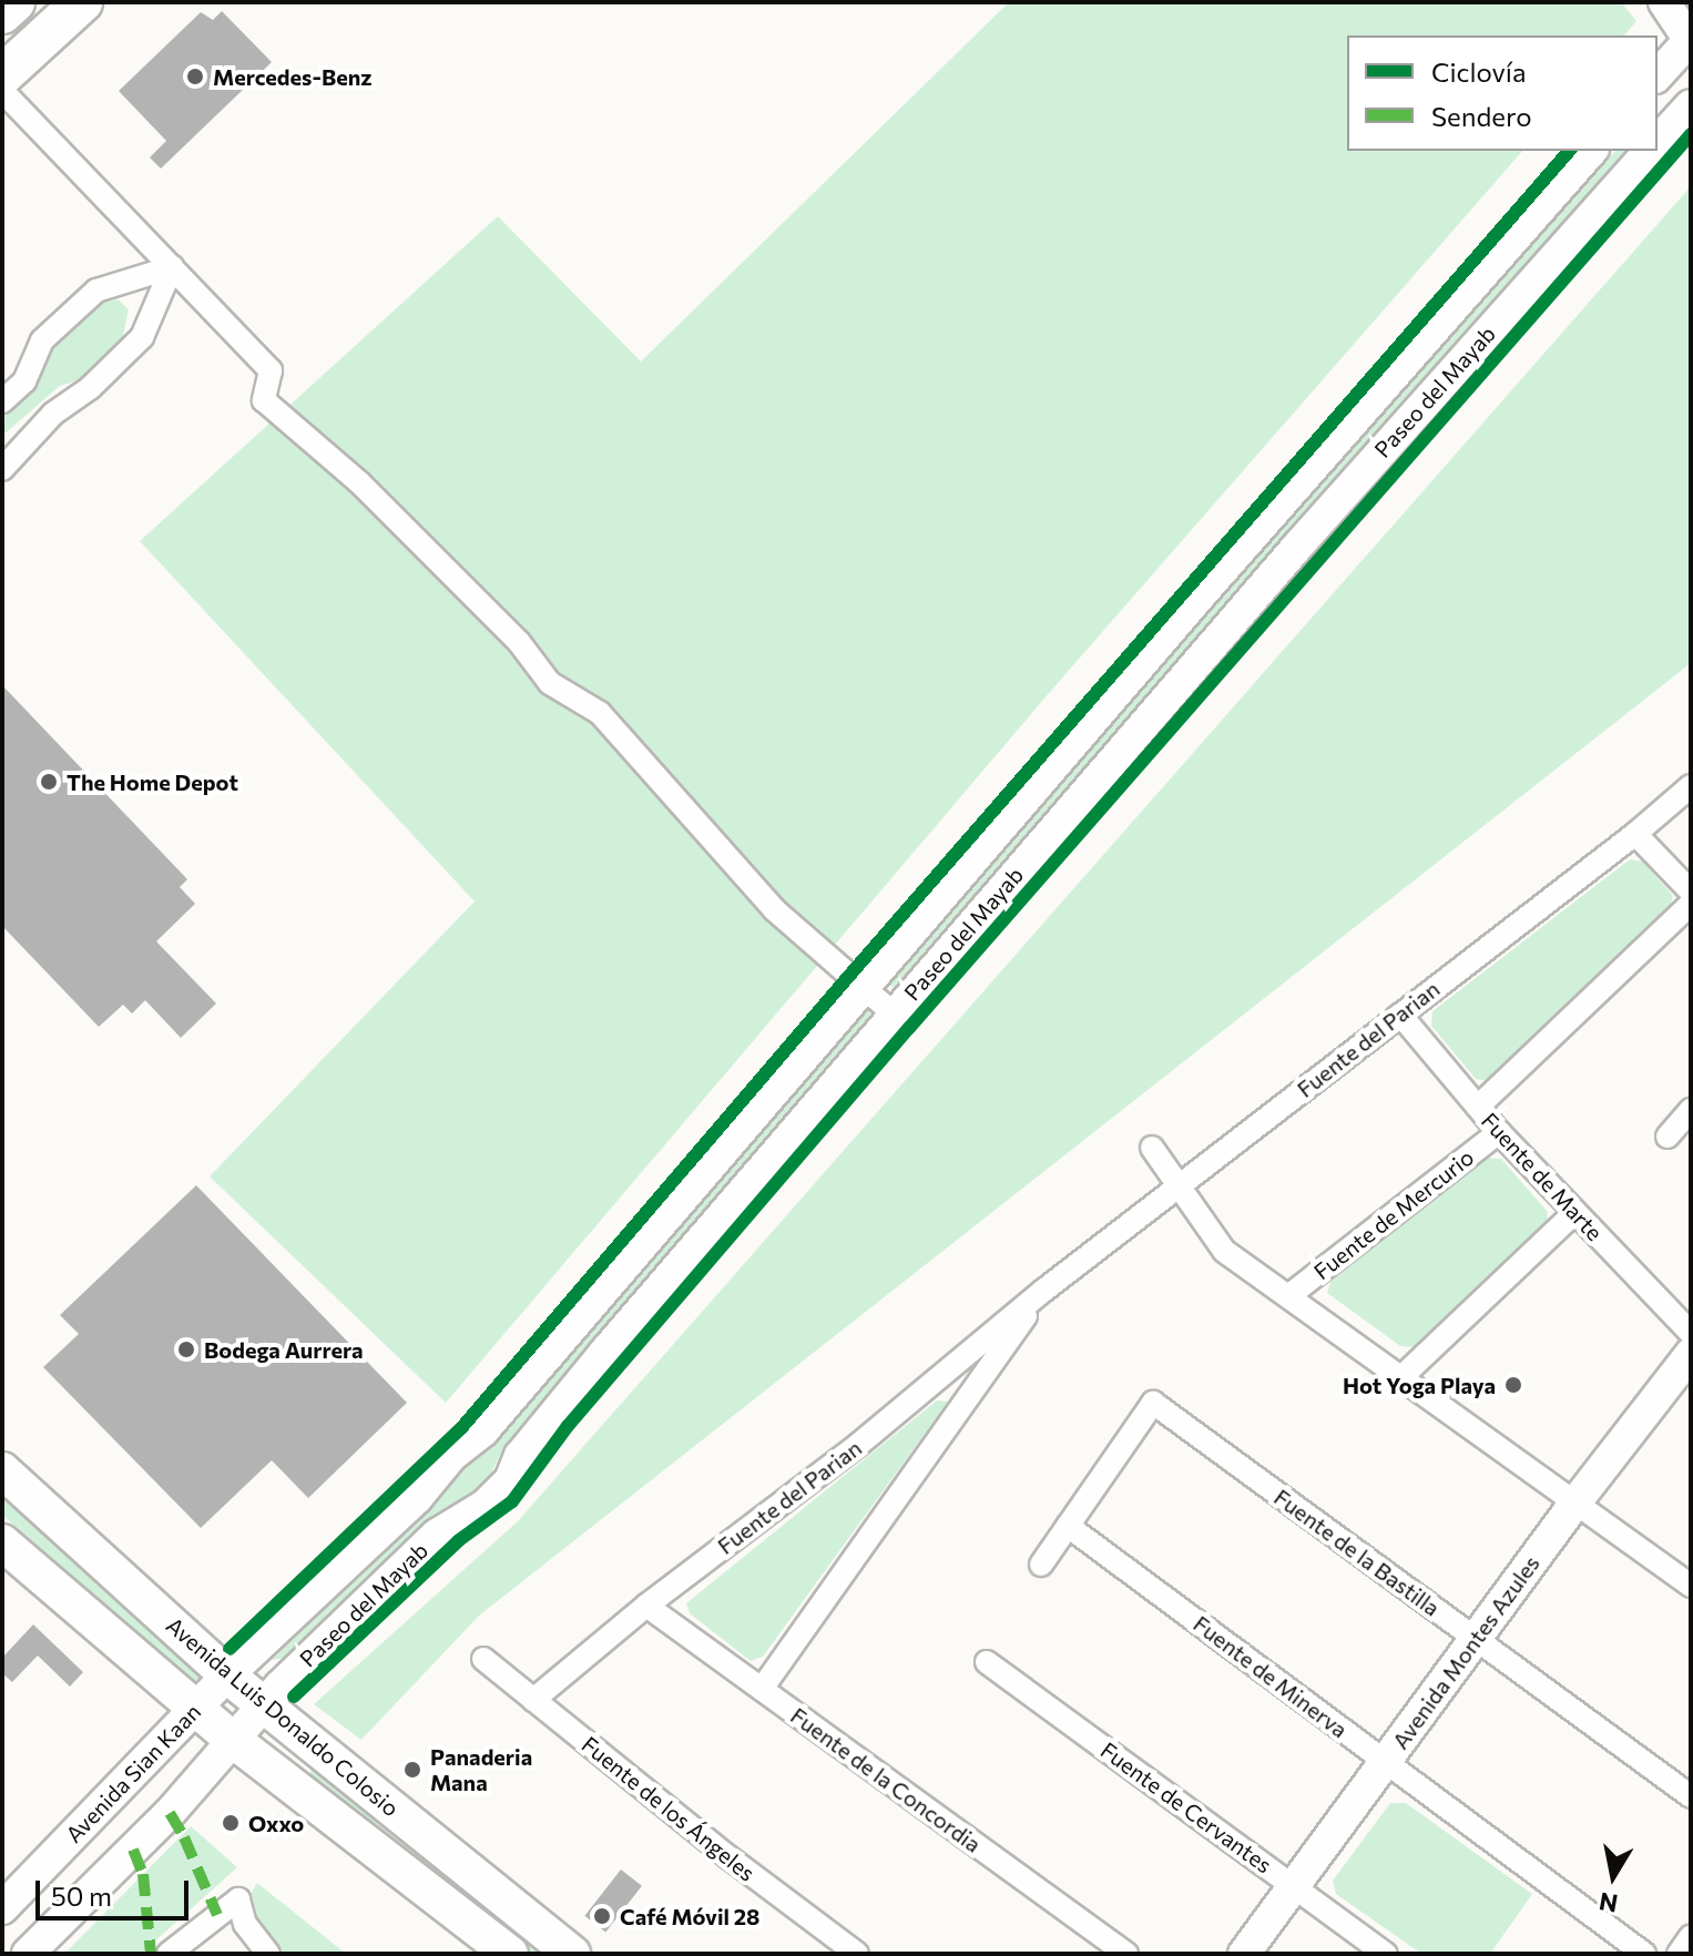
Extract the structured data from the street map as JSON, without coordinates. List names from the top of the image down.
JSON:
{
  "streets": {
    "main road": [
      "Paseo del Mayab",
      "Avenida Montes Azules",
      "Avenida Luis Donaldo Colosio",
      "Avenida Sian Kaan"
    ],
    "street": [
      "Fuente del Parian",
      "Fuente de Marte",
      "Fuente de Mercurio",
      "Fuente de la Bastilla",
      "Fuente de Minerva",
      "Fuente de la Concordia",
      "Fuente de Cervantes",
      "Fuente de los Ángeles"
    ]
  },
  "crossings": [
    ["Paseo del Mayab", "Avenida Luis Donaldo Colosio"],
    ["Paseo del Mayab", "Avenida Sian Kaan"],
    ["Fuente del Parian", "Fuente de Marte"],
    ["Fuente del Parian", "Fuente de la Concordia"],
    ["Fuente del Parian", "Fuente de los Ángeles"],
    ["Fuente de Marte", "Fuente de Mercurio"],
    ["Fuente de la Bastilla", "Avenida Montes Azules"],
    ["Fuente de la Bastilla", "Fuente de Minerva"],
    ["Avenida Montes Azules", "Fuente de Minerva"],
    ["Avenida Montes Azules", "Fuente de Cervantes"],
    ["Avenida Luis Donaldo Colosio", "Avenida Sian Kaan"]
  ],
  "places": [
    "Mercedes-Benz",
    "The Home Depot",
    "Bodega Aurrera",
    "Hot Yoga Playa",
    "Panaderia Mana",
    "Oxxo",
    "Café Móvil 28"
  ],
  "legend": ["Ciclovía", "Sendero"],
  "scale_bar": "50 m",
  "north": "bottom"
}
